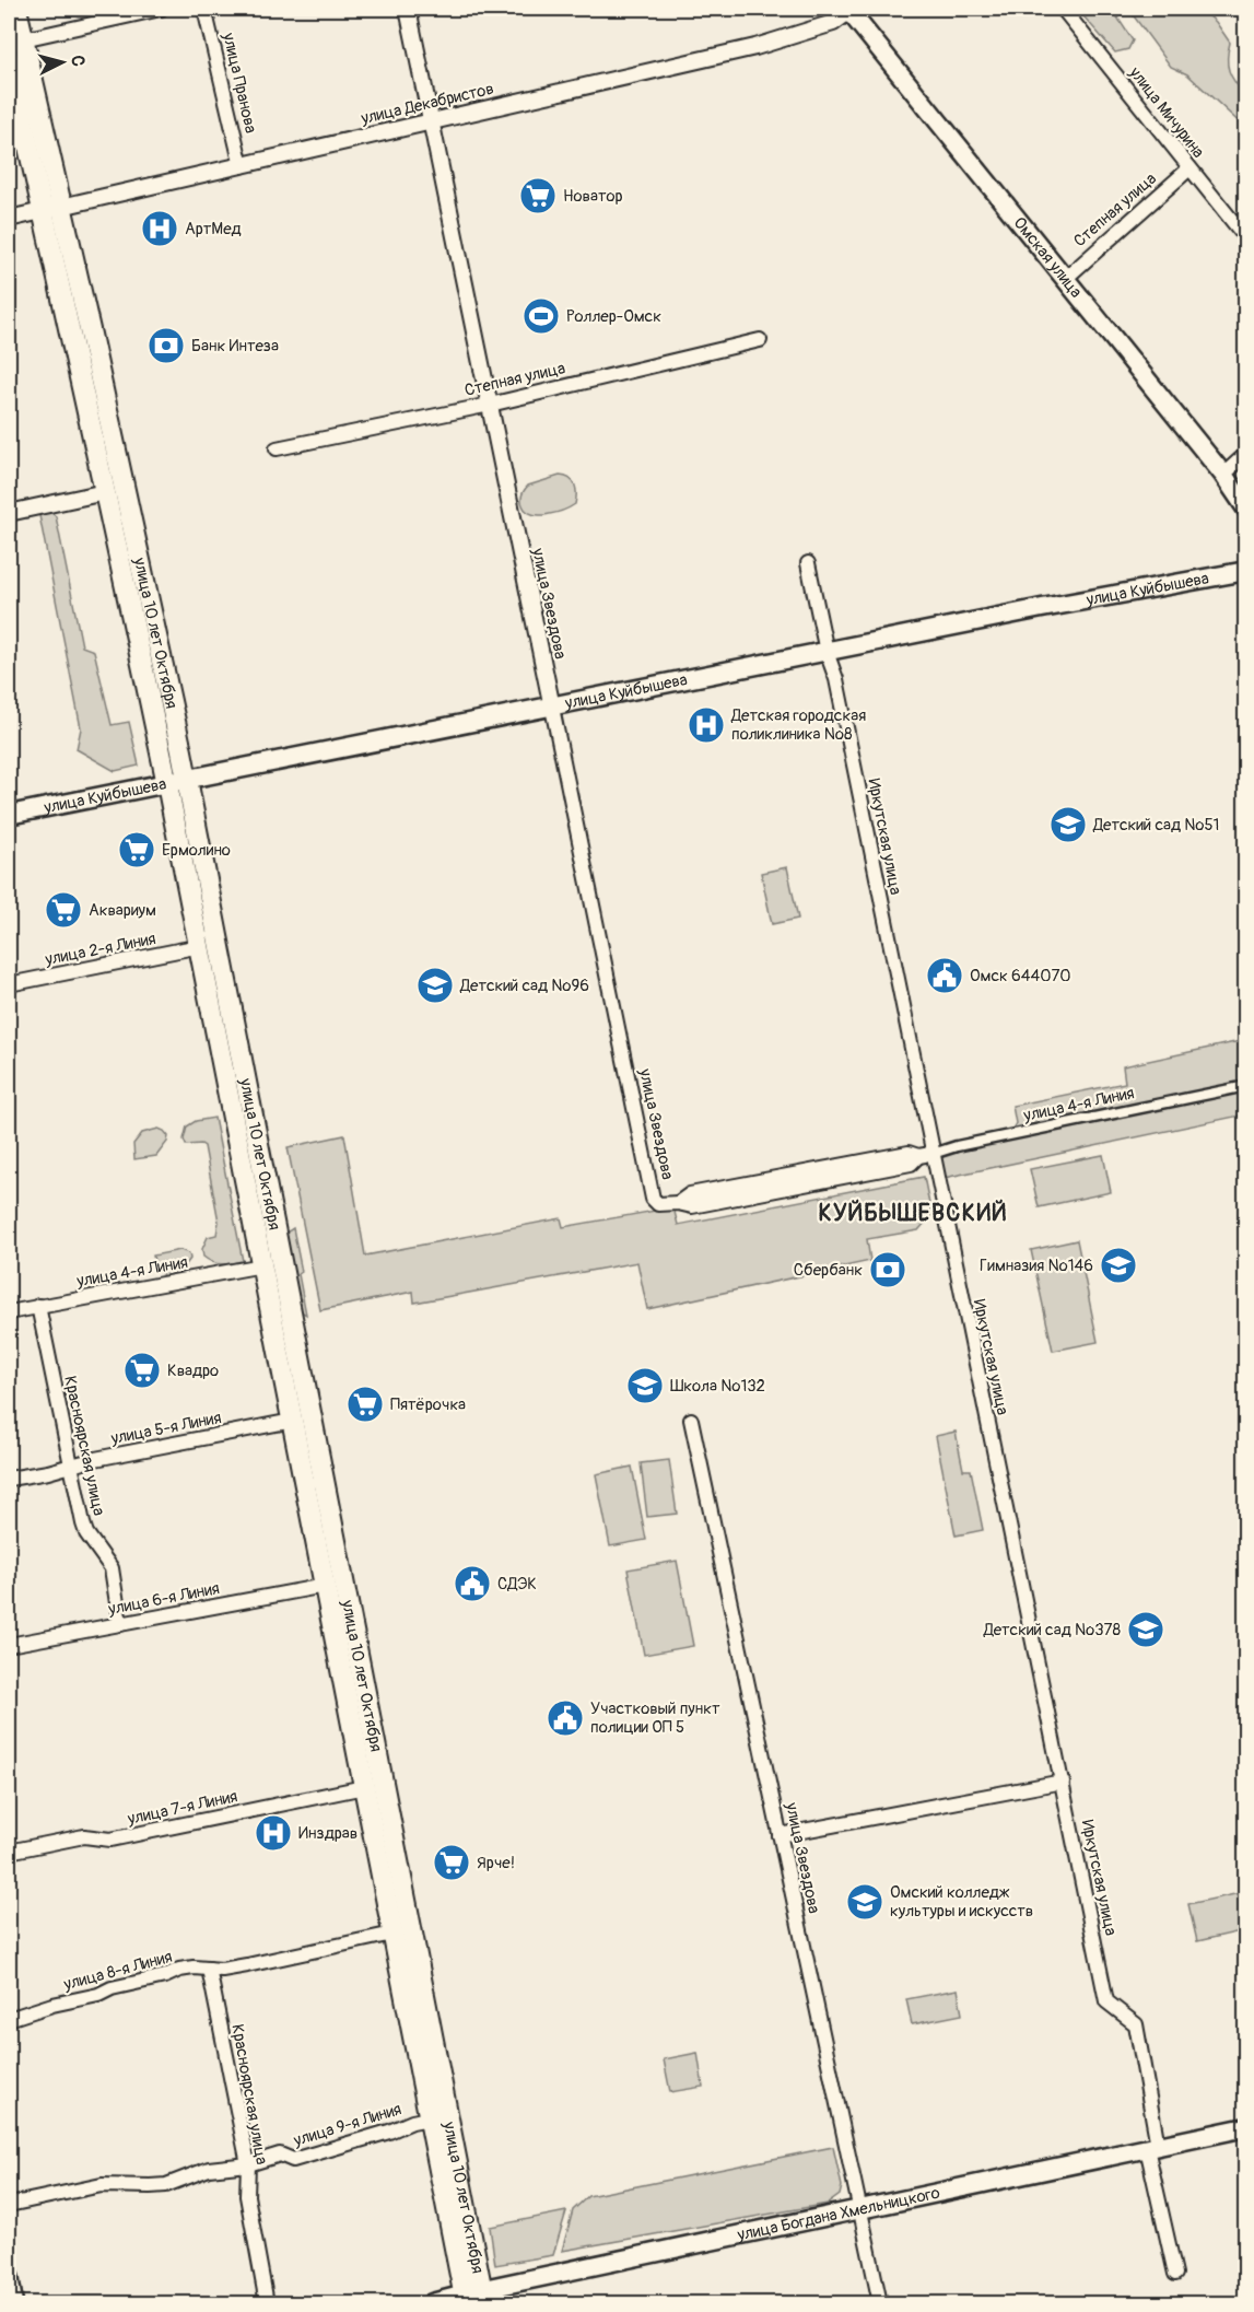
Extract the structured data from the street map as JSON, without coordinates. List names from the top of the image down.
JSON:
{
  "streets": {
    "main road": [
      "Омская улица",
      "улица Куйбышева",
      "улица 10 лет Октября",
      "улица Богдана Хмельницкого"
    ],
    "street": [
      "улица Пранова",
      "улица Декабристов",
      "улица Мичурина",
      "Степная улица",
      "улица Звездова",
      "Иркутская улица",
      "улица 2-я Линия",
      "улица 4-я Линия",
      "улица 5-я Линия",
      "Красноярская улица",
      "улица 6-я Линия",
      "улица 7-я Линия",
      "улица 8-я Линия",
      "улица 9-я Линия"
    ]
  },
  "crossings": [
    ["улица Пранова", "улица Декабристов"],
    ["улица Декабристов", "Омская улица"],
    ["улица Декабристов", "улица Звездова"],
    ["улица Декабристов", "улица 10 лет Октября"],
    ["улица Мичурина", "Степная улица"],
    ["Степная улица", "Омская улица"],
    ["Степная улица", "улица Звездова"],
    ["улица Куйбышева", "улица Звездова"],
    ["улица Куйбышева", "улица 10 лет Октября"],
    ["улица Куйбышева", "Иркутская улица"],
    ["улица Звездова", "улица 4-я Линия"],
    ["улица Звездова", "улица Богдана Хмельницкого"],
    ["улица 10 лет Октября", "улица 2-я Линия"],
    ["улица 10 лет Октября", "улица 4-я Линия"],
    ["улица 10 лет Октября", "улица 5-я Линия"],
    ["улица 10 лет Октября", "улица 6-я Линия"],
    ["улица 10 лет Октября", "улица 7-я Линия"],
    ["улица 10 лет Октября", "улица 8-я Линия"],
    ["улица 10 лет Октября", "улица 9-я Линия"],
    ["улица 10 лет Октября", "улица Богдана Хмельницкого"],
    ["Иркутская улица", "улица 4-я Линия"],
    ["Иркутская улица", "улица Богдана Хмельницкого"],
    ["улица 4-я Линия", "Красноярская улица"],
    ["улица 5-я Линия", "Красноярская улица"],
    ["Красноярская улица", "улица 6-я Линия"],
    ["Красноярская улица", "улица 8-я Линия"],
    ["Красноярская улица", "улица 9-я Линия"]
  ],
  "districts": ["КУЙБЫШЕВСКИЙ"],
  "places": {
    "supermarket": [
      "Новатор",
      "Ермолино",
      "Аквариум",
      "Квадро",
      "Пятёрочка",
      "Ярче!"
    ],
    "hospital": ["АртМед", "Детская городская поликлиника №8", "Инздрав"],
    "sports": ["Роллер-Омск"],
    "bank": ["Банк Интеза", "Сбербанк"],
    "school or university": [
      "Детский сад №51",
      "Детский сад №96",
      "Гимназия №146",
      "Школа №132",
      "Детский сад №378",
      "Омский колледж культуры и искусств"
    ],
    "public building": ["Омск 644070", "СДЭК", "Участковый пункт полиции ОП 5"]
  },
  "north": "right"
}
